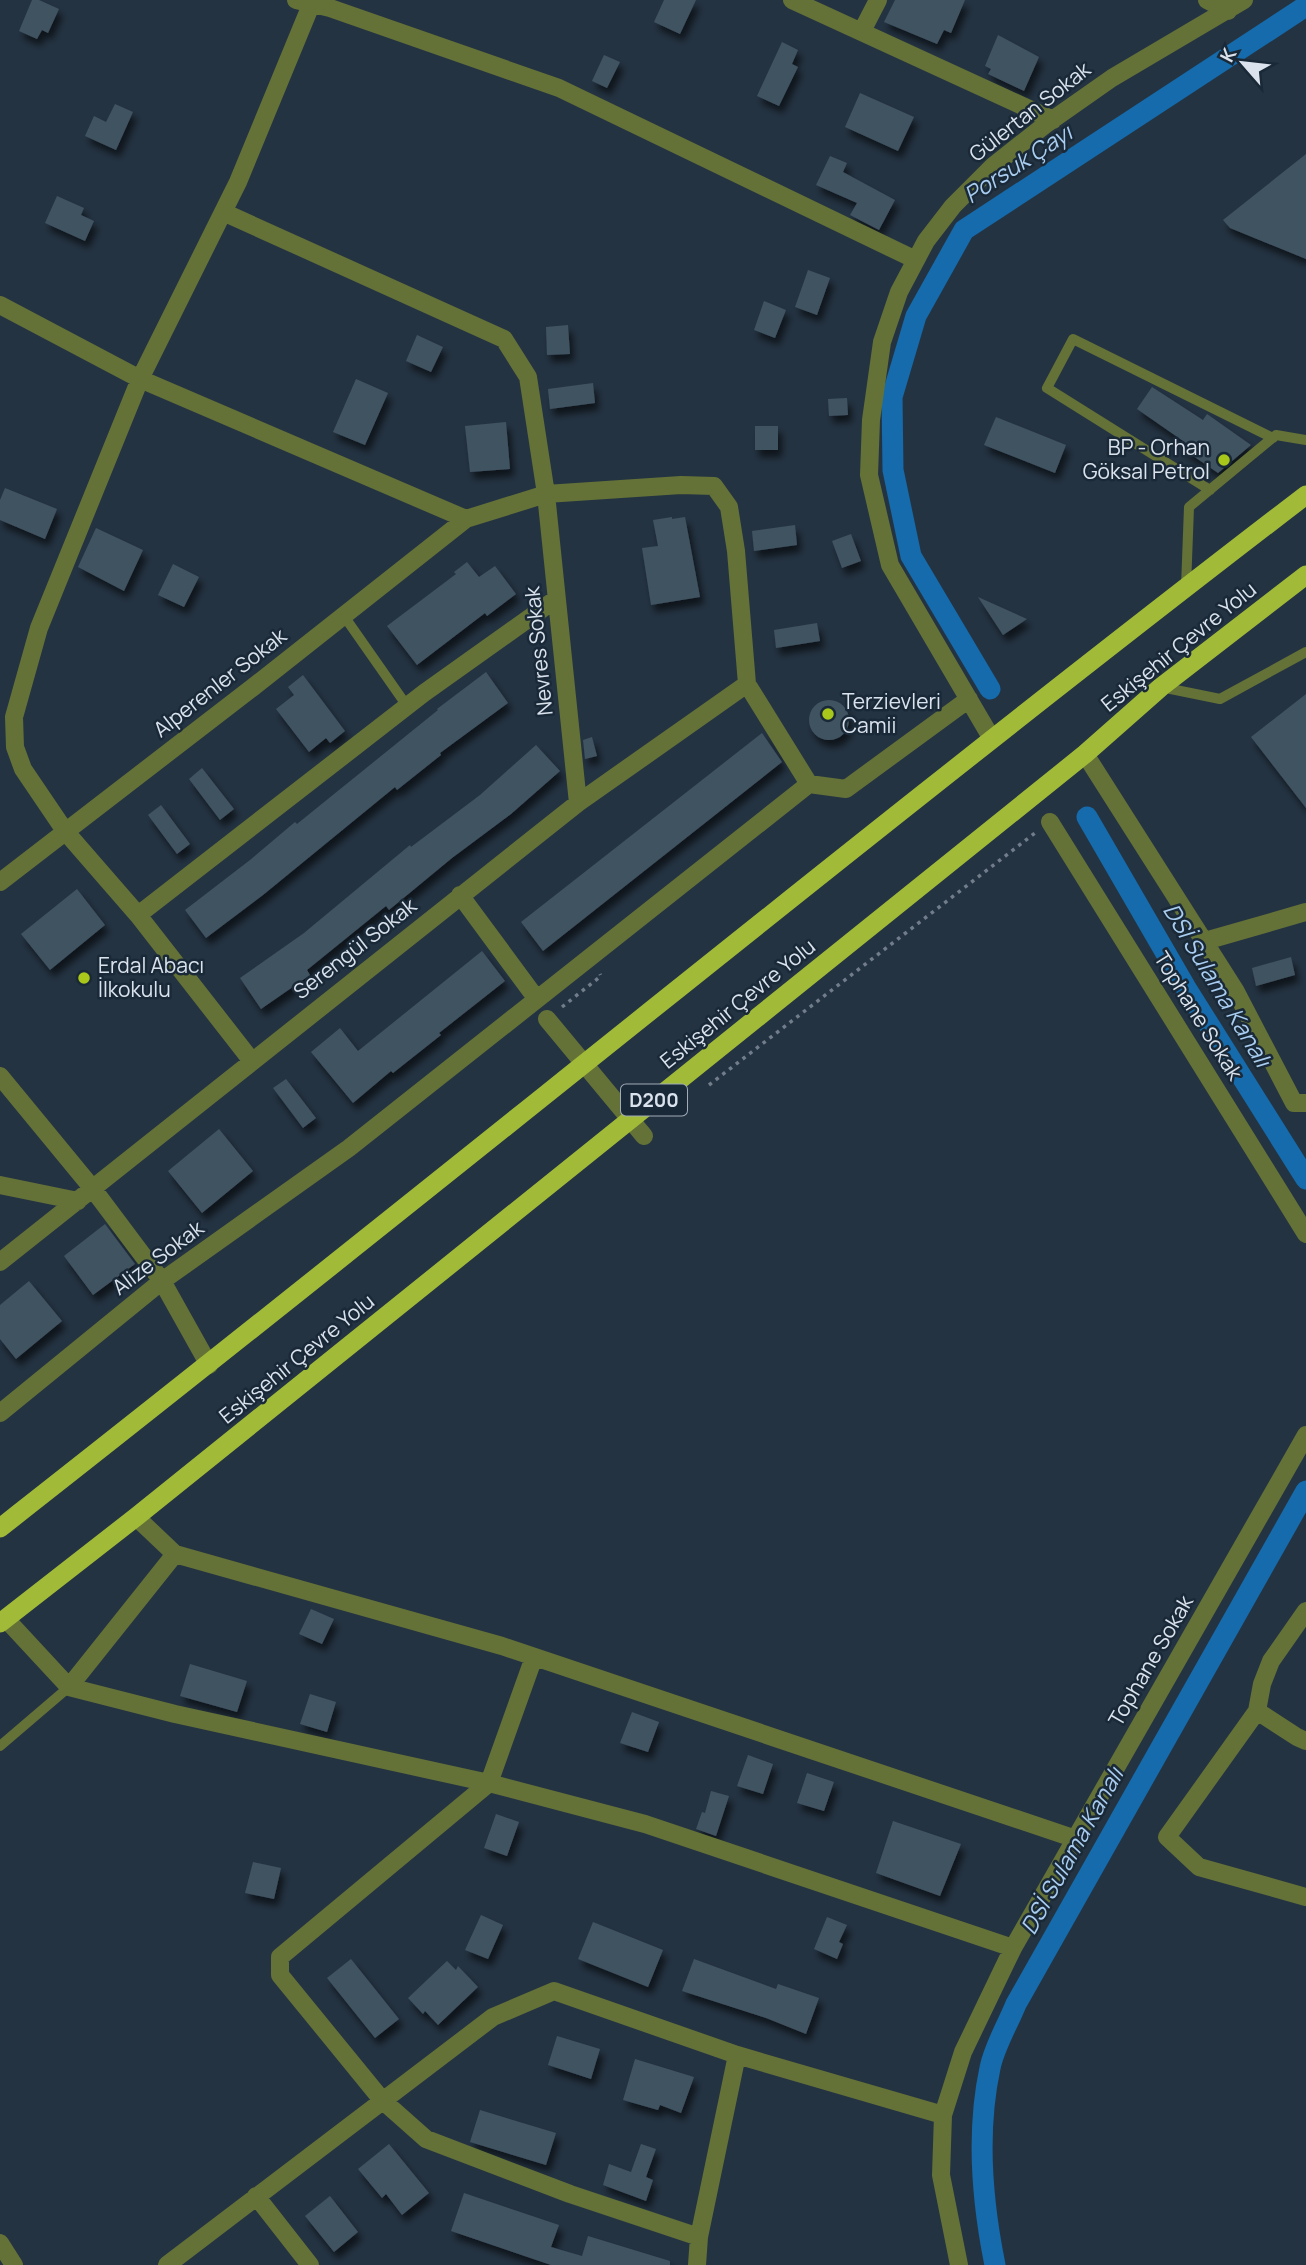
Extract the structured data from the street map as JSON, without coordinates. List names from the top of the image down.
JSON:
{
  "streets": {
    "highway": ["Eskişehir Çevre Yolu", "D200"],
    "street": [
      "Gülertan Sokak",
      "Nevres Sokak",
      "Alperenler Sokak",
      "Serengül Sokak",
      "Tophane Sokak",
      "Alize Sokak"
    ]
  },
  "crossings": [
    ["Gülertan Sokak", "Eskişehir Çevre Yolu"],
    ["Nevres Sokak", "Serengül Sokak"]
  ],
  "water": ["Porsuk Çayı", "DSİ Sulama Kanalı"],
  "places": ["BP - Orhan Göksal Petrol", "Terzievleri Camii", "Erdal Abacı İlkokulu"],
  "north": "top left"
}
